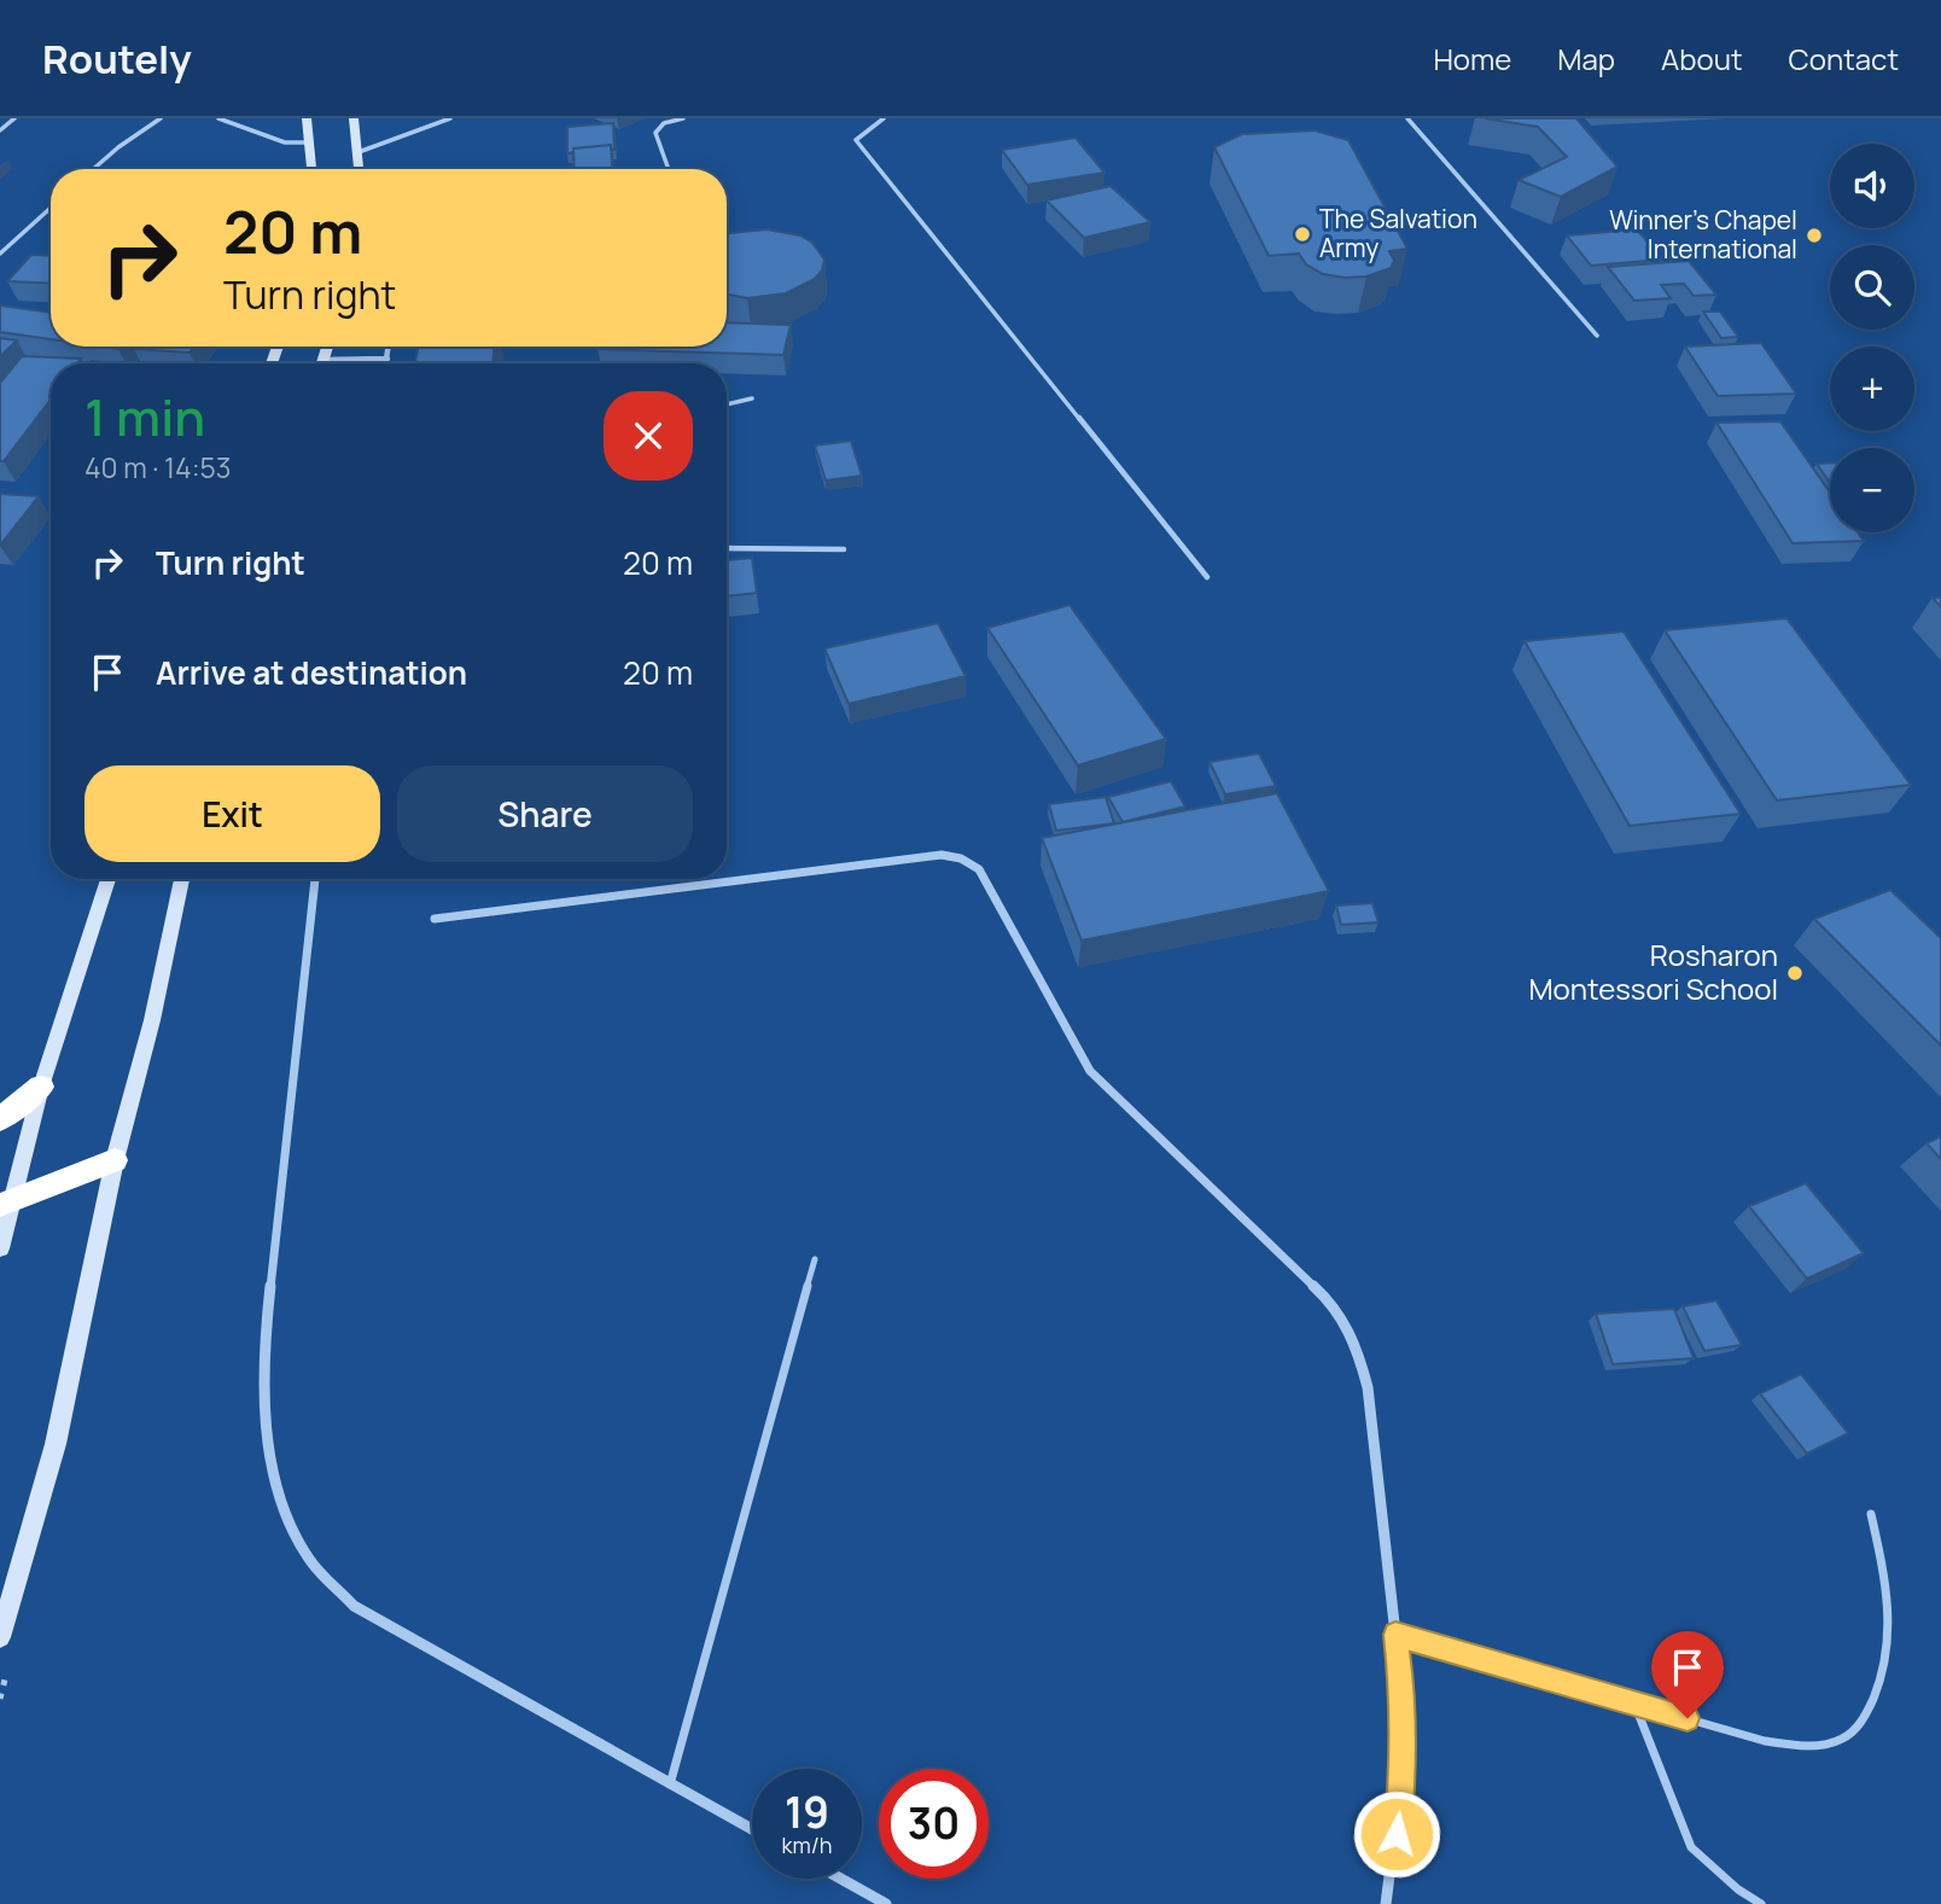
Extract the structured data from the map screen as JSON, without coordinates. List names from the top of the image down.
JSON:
{
  "places": ["The Salvation Army", "Winner's Chapel International", "Rosharon Montessori School"],
  "page": {
    "header": "Routely",
    "nav": [
      "Home",
      "Map",
      "About",
      "Contact"
    ],
    "map_buttons": ["+", "−"],
    "turn": ["20 m", "Turn right"],
    "heading": ["1 min", "40 m · 14:53"],
    "list": [
      {
        "name": "Turn right",
        "value": "20 m"
      },
      {
        "name": "Arrive at destination",
        "value": "20 m"
      }
    ],
    "buttons": ["Exit", "Share"],
    "speed": "19 km/h",
    "limit": "30"
  }
}
